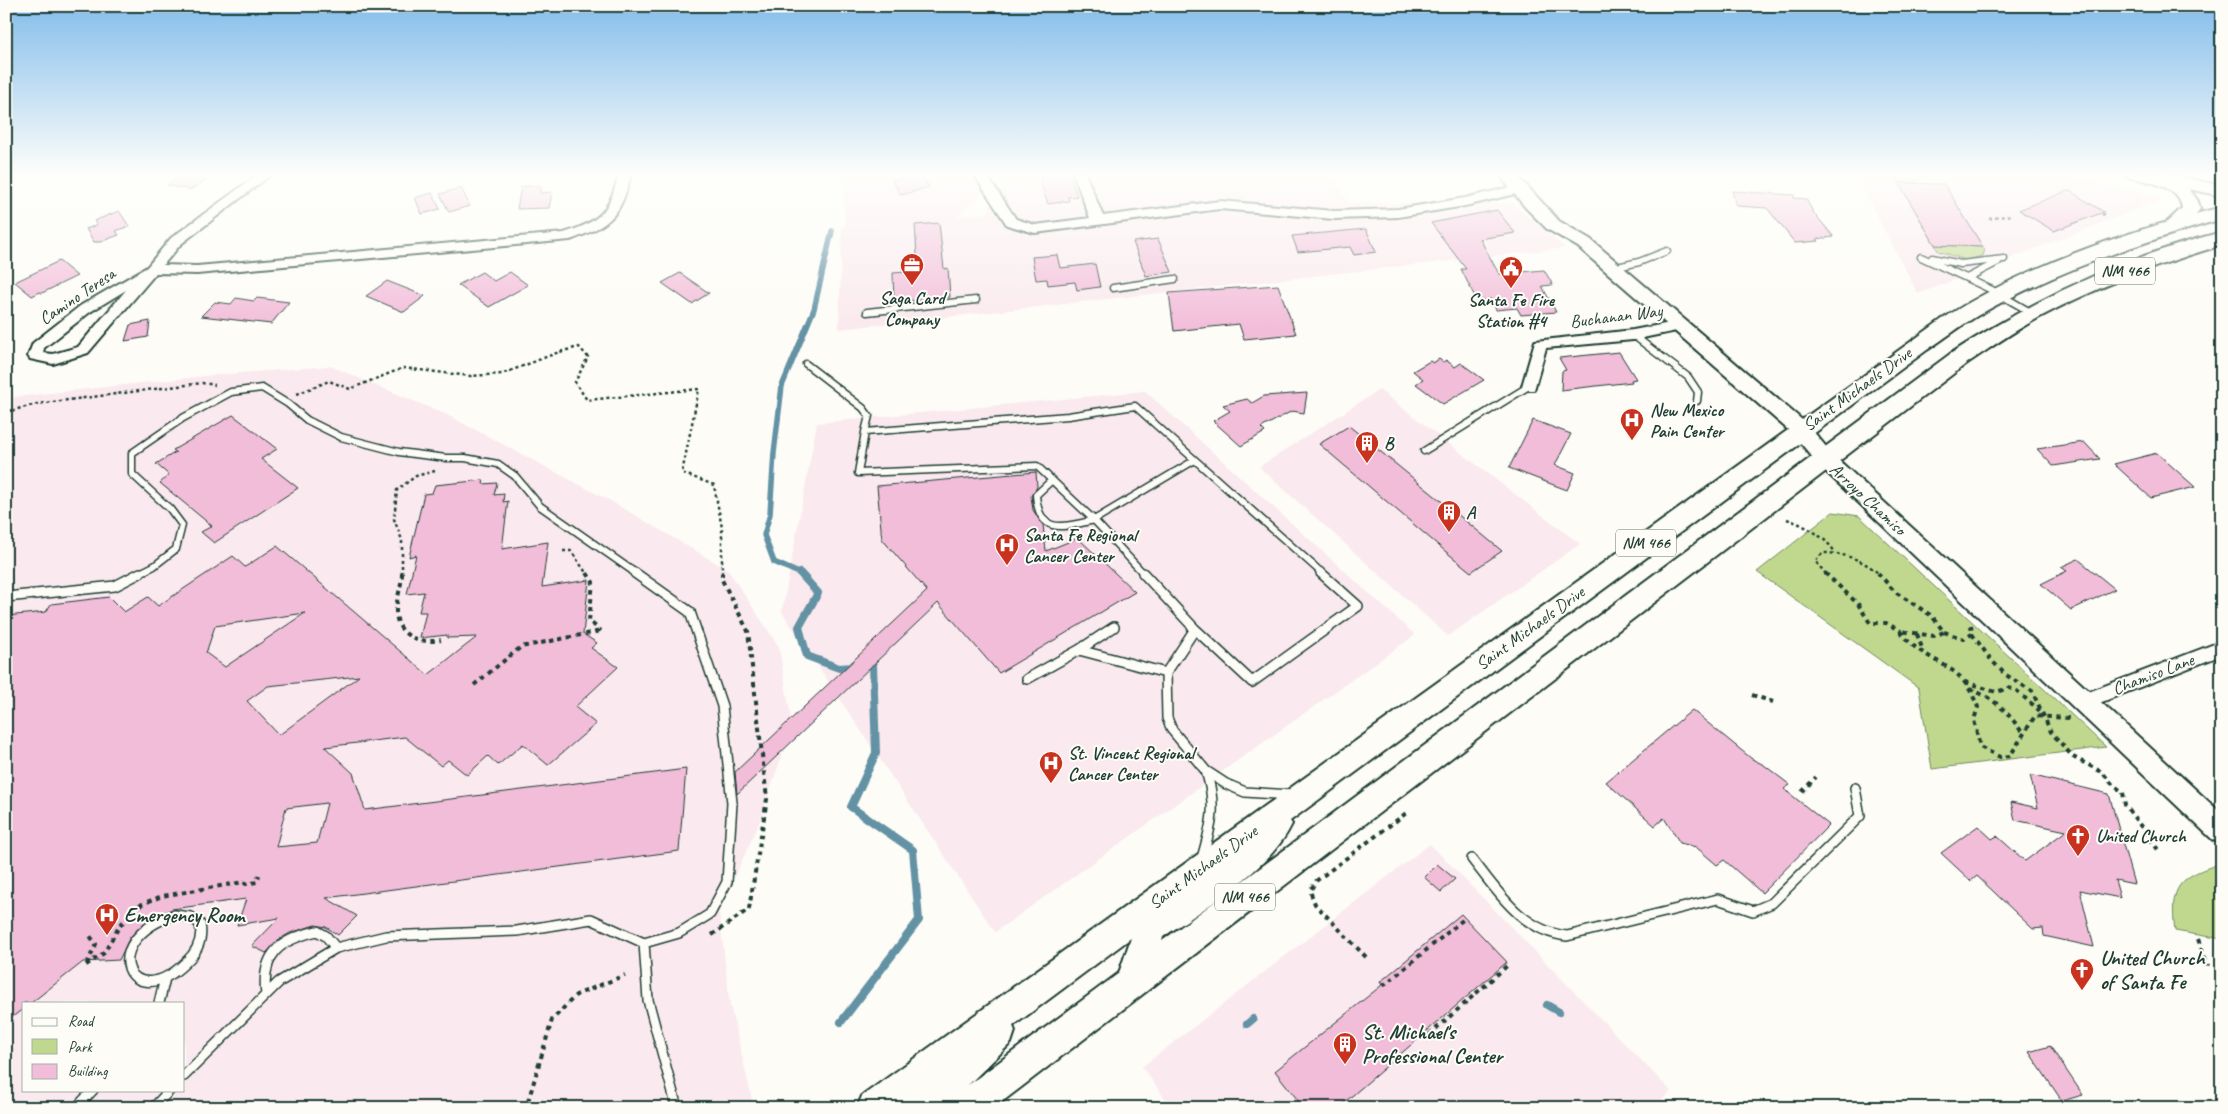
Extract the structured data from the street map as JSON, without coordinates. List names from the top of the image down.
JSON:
{
  "streets": {
    "main road": ["NM 466", "Saint Michaels Drive"],
    "street": [
      "Camino Teresa",
      "Buchanan Way",
      "Arroyo Chamiso",
      "Chamiso Lane"
    ]
  },
  "crossings": [
    ["Buchanan Way", "Arroyo Chamiso"],
    ["Saint Michaels Drive", "Arroyo Chamiso"],
    ["Arroyo Chamiso", "Chamiso Lane"]
  ],
  "places": {
    "office": ["Saga Card Company"],
    "public building": ["Santa Fe Fire Station #4"],
    "hospital": [
      "New Mexico Pain Center",
      "Santa Fe Regional Cancer Center",
      "St. Vincent Regional Cancer Center",
      "Emergency Room"
    ],
    "building": ["B", "A", "St. Michael's Professional Center"],
    "church": ["United Church", "United Church of Santa Fe"]
  },
  "legend": ["Road", "Park", "Building"]
}
